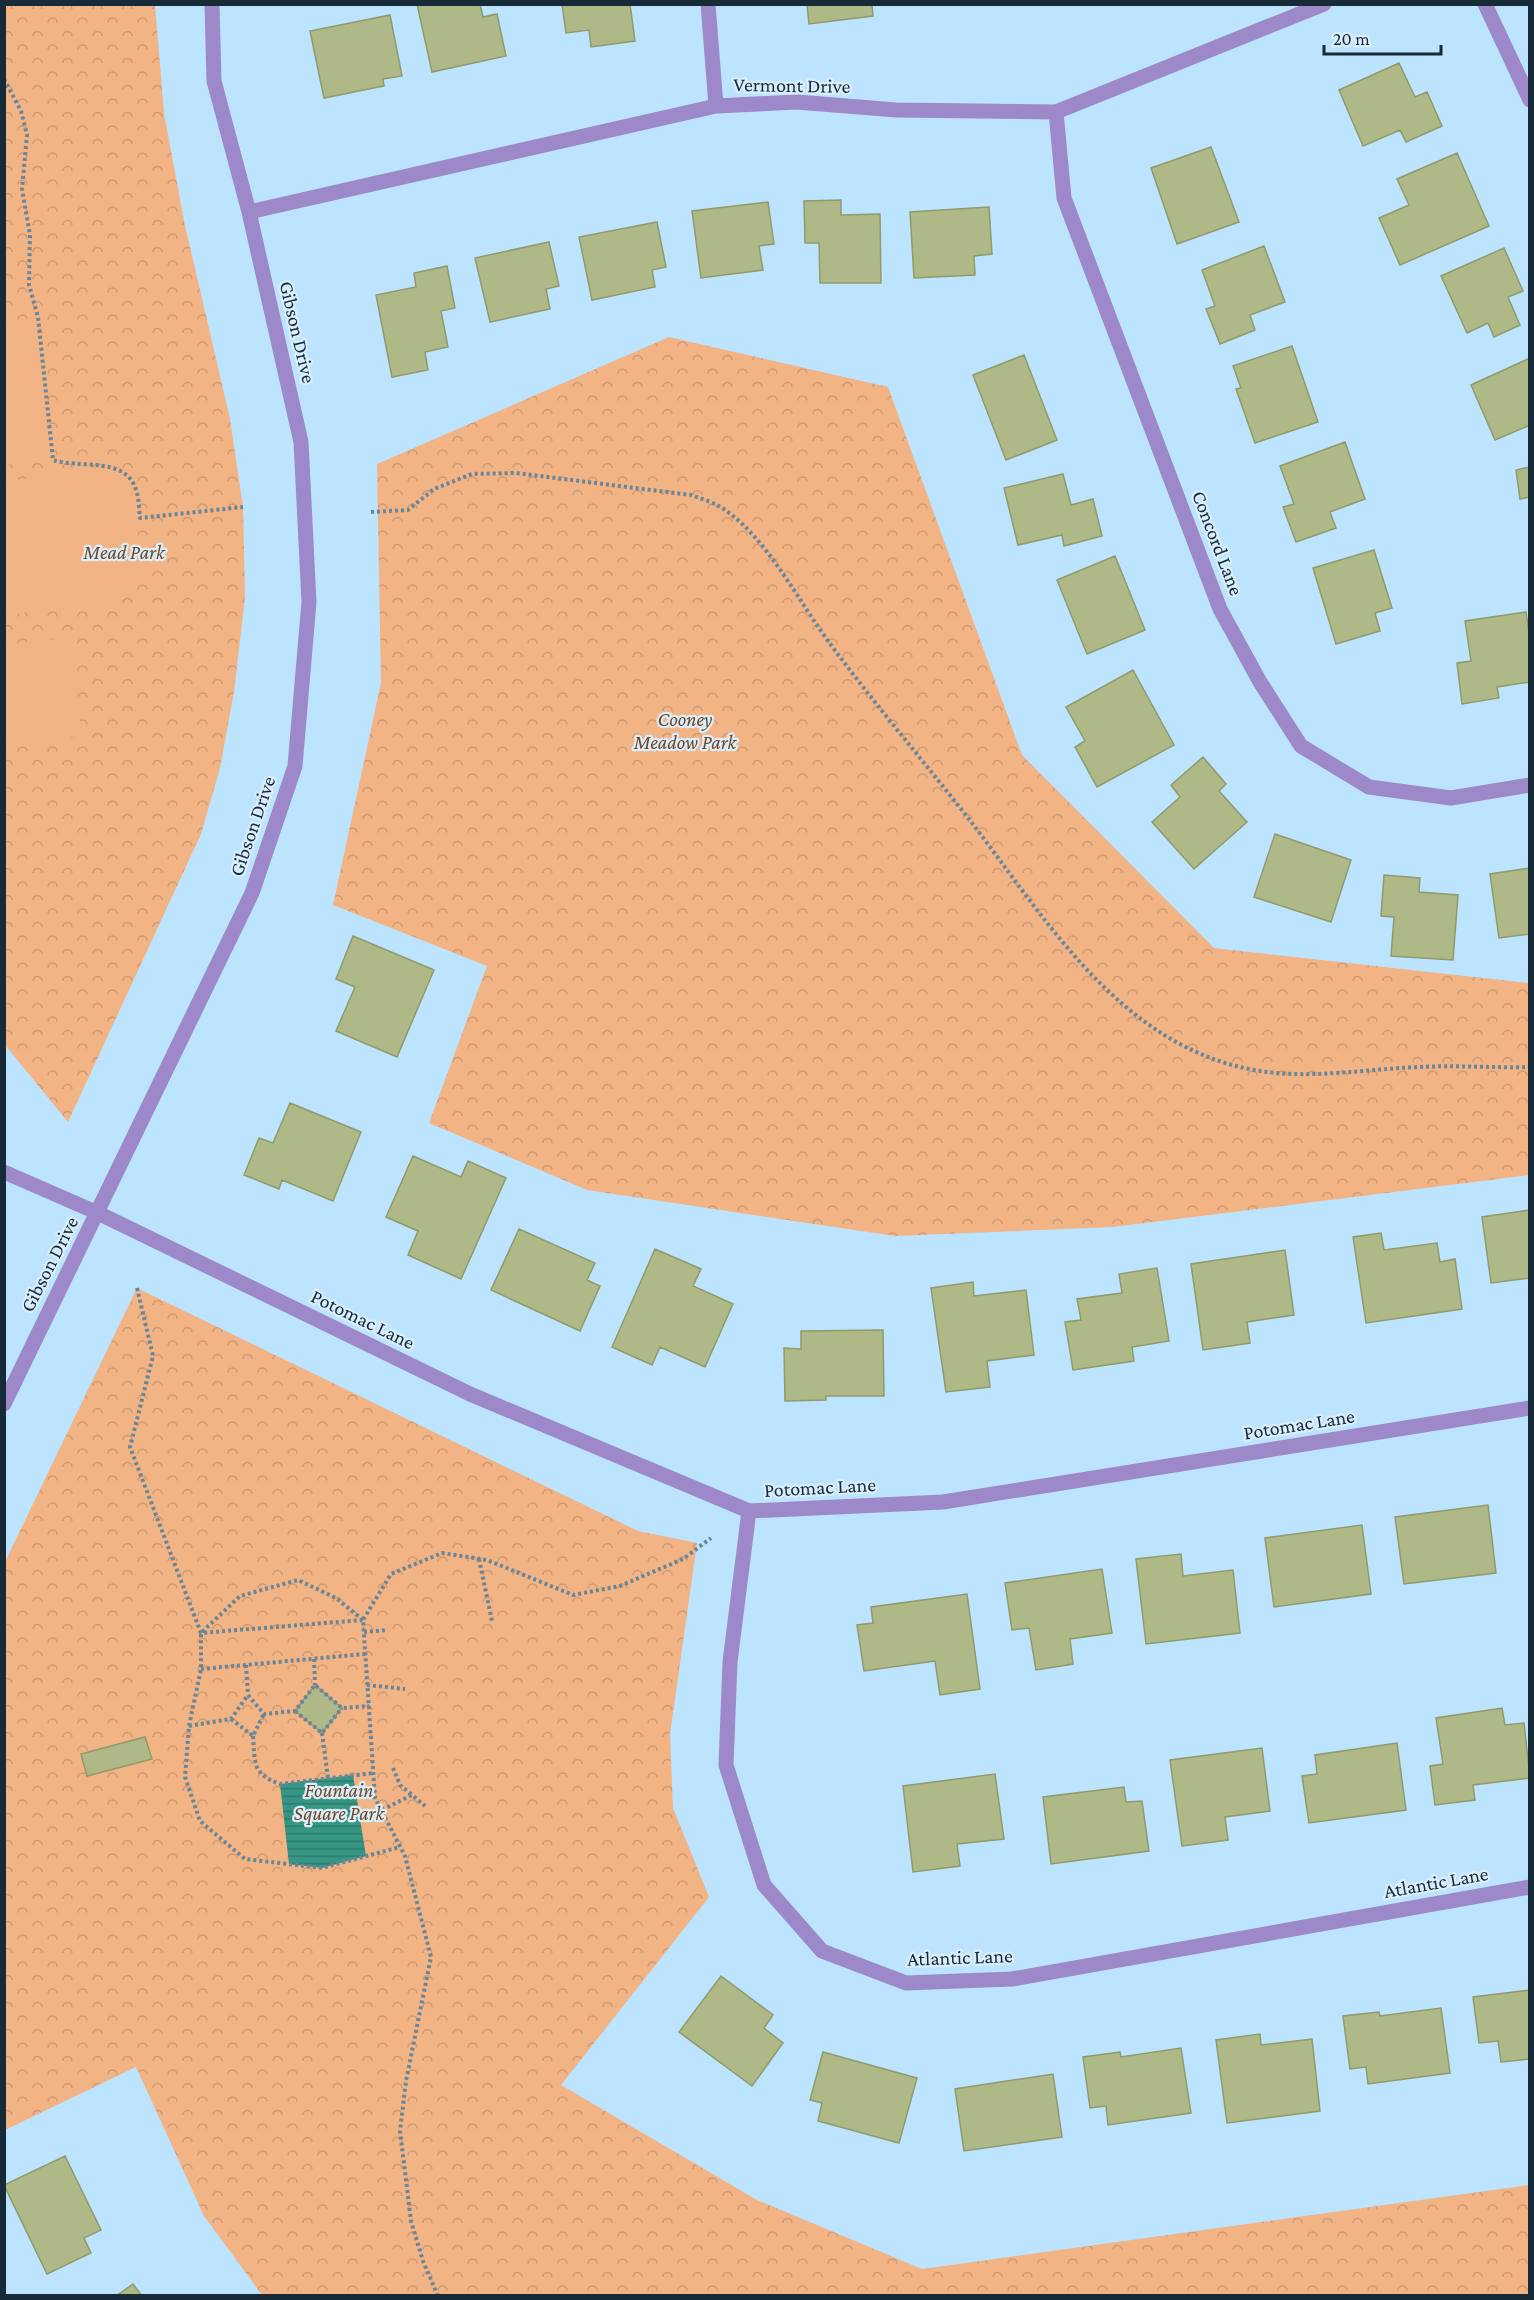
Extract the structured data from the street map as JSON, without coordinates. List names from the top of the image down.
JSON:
{
  "streets": {
    "street": [
      "Vermont Drive",
      "Gibson Drive",
      "Concord Lane",
      "Potomac Lane",
      "Atlantic Lane"
    ]
  },
  "crossings": [
    ["Vermont Drive", "Gibson Drive"],
    ["Vermont Drive", "Concord Lane"],
    ["Gibson Drive", "Potomac Lane"],
    ["Potomac Lane", "Atlantic Lane"]
  ],
  "parks": ["Mead Park", "Cooney Meadow Park", "Fountain Square Park"],
  "scale_bar": "20 m"
}
